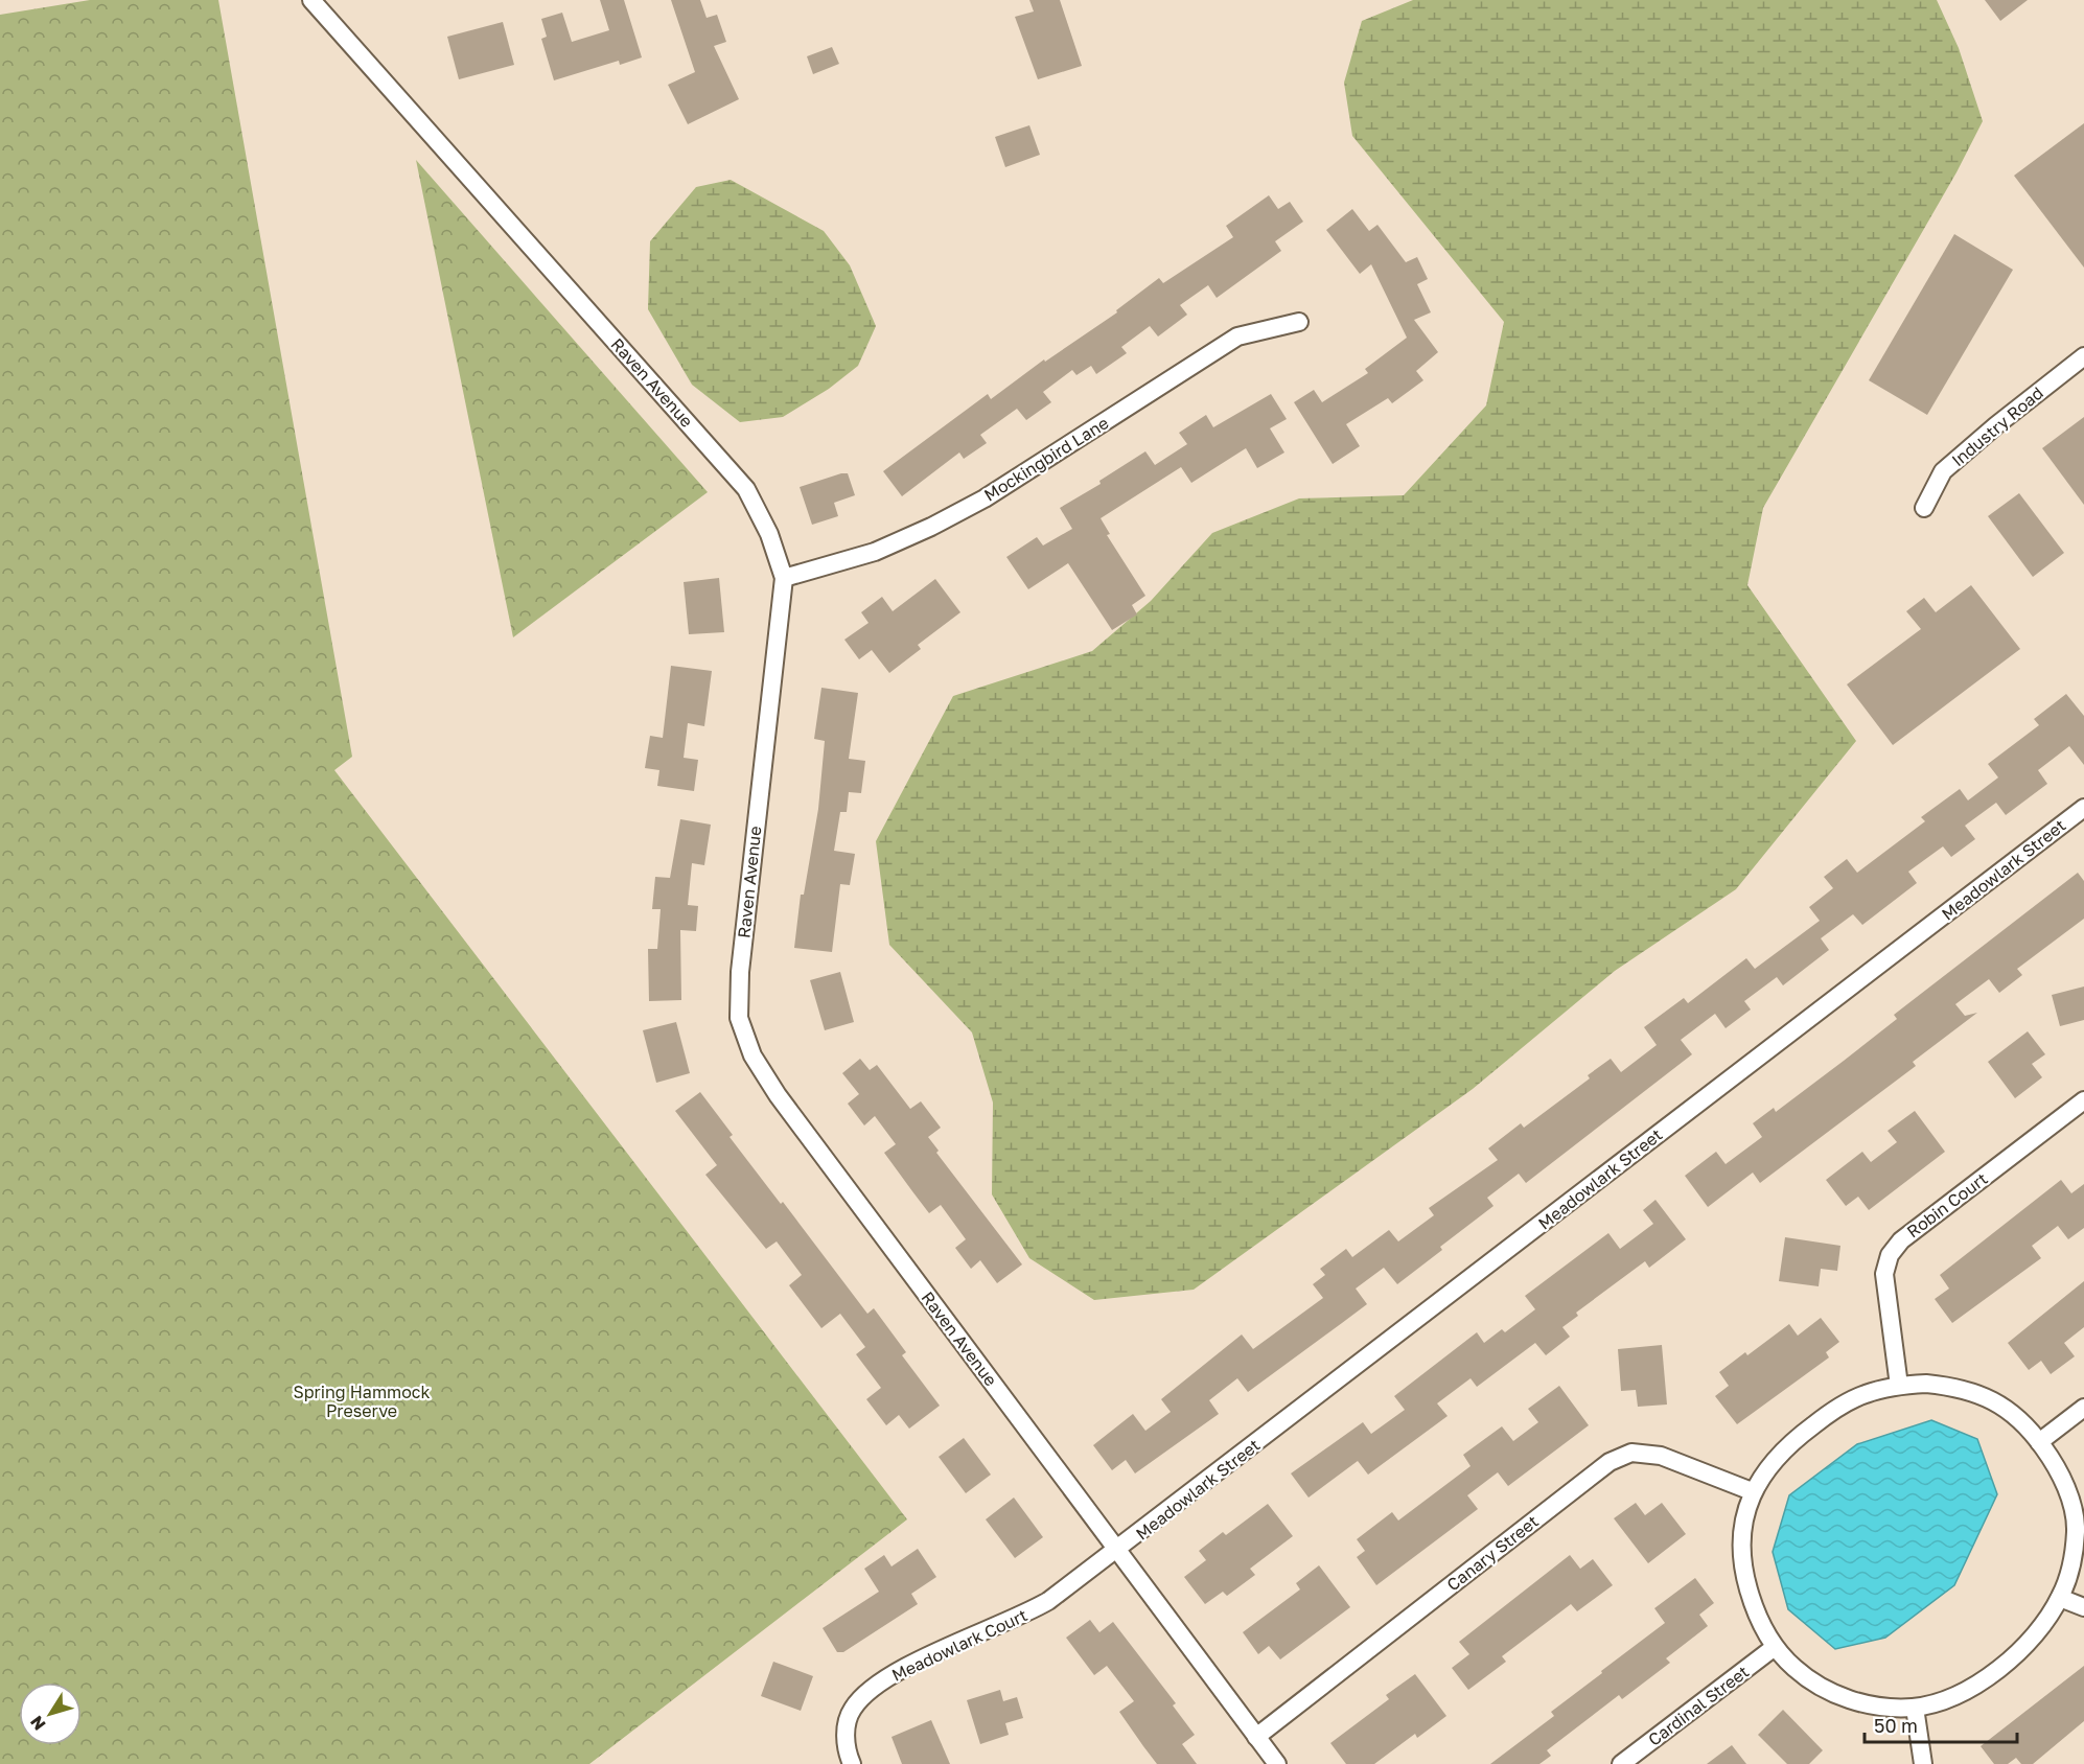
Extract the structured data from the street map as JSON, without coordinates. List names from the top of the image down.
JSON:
{
  "streets": {
    "street": [
      "Raven Avenue",
      "Industry Road",
      "Mockingbird Lane",
      "Meadowlark Street",
      "Robin Court",
      "Canary Street",
      "Meadowlark Court",
      "Cardinal Street"
    ]
  },
  "crossings": [
    ["Raven Avenue", "Mockingbird Lane"],
    ["Raven Avenue", "Meadowlark Street"],
    ["Raven Avenue", "Canary Street"],
    ["Raven Avenue", "Meadowlark Court"],
    ["Meadowlark Street", "Meadowlark Court"]
  ],
  "parks": ["Spring Hammock Preserve"],
  "scale_bar": "50 m",
  "north": "bottom left"
}
